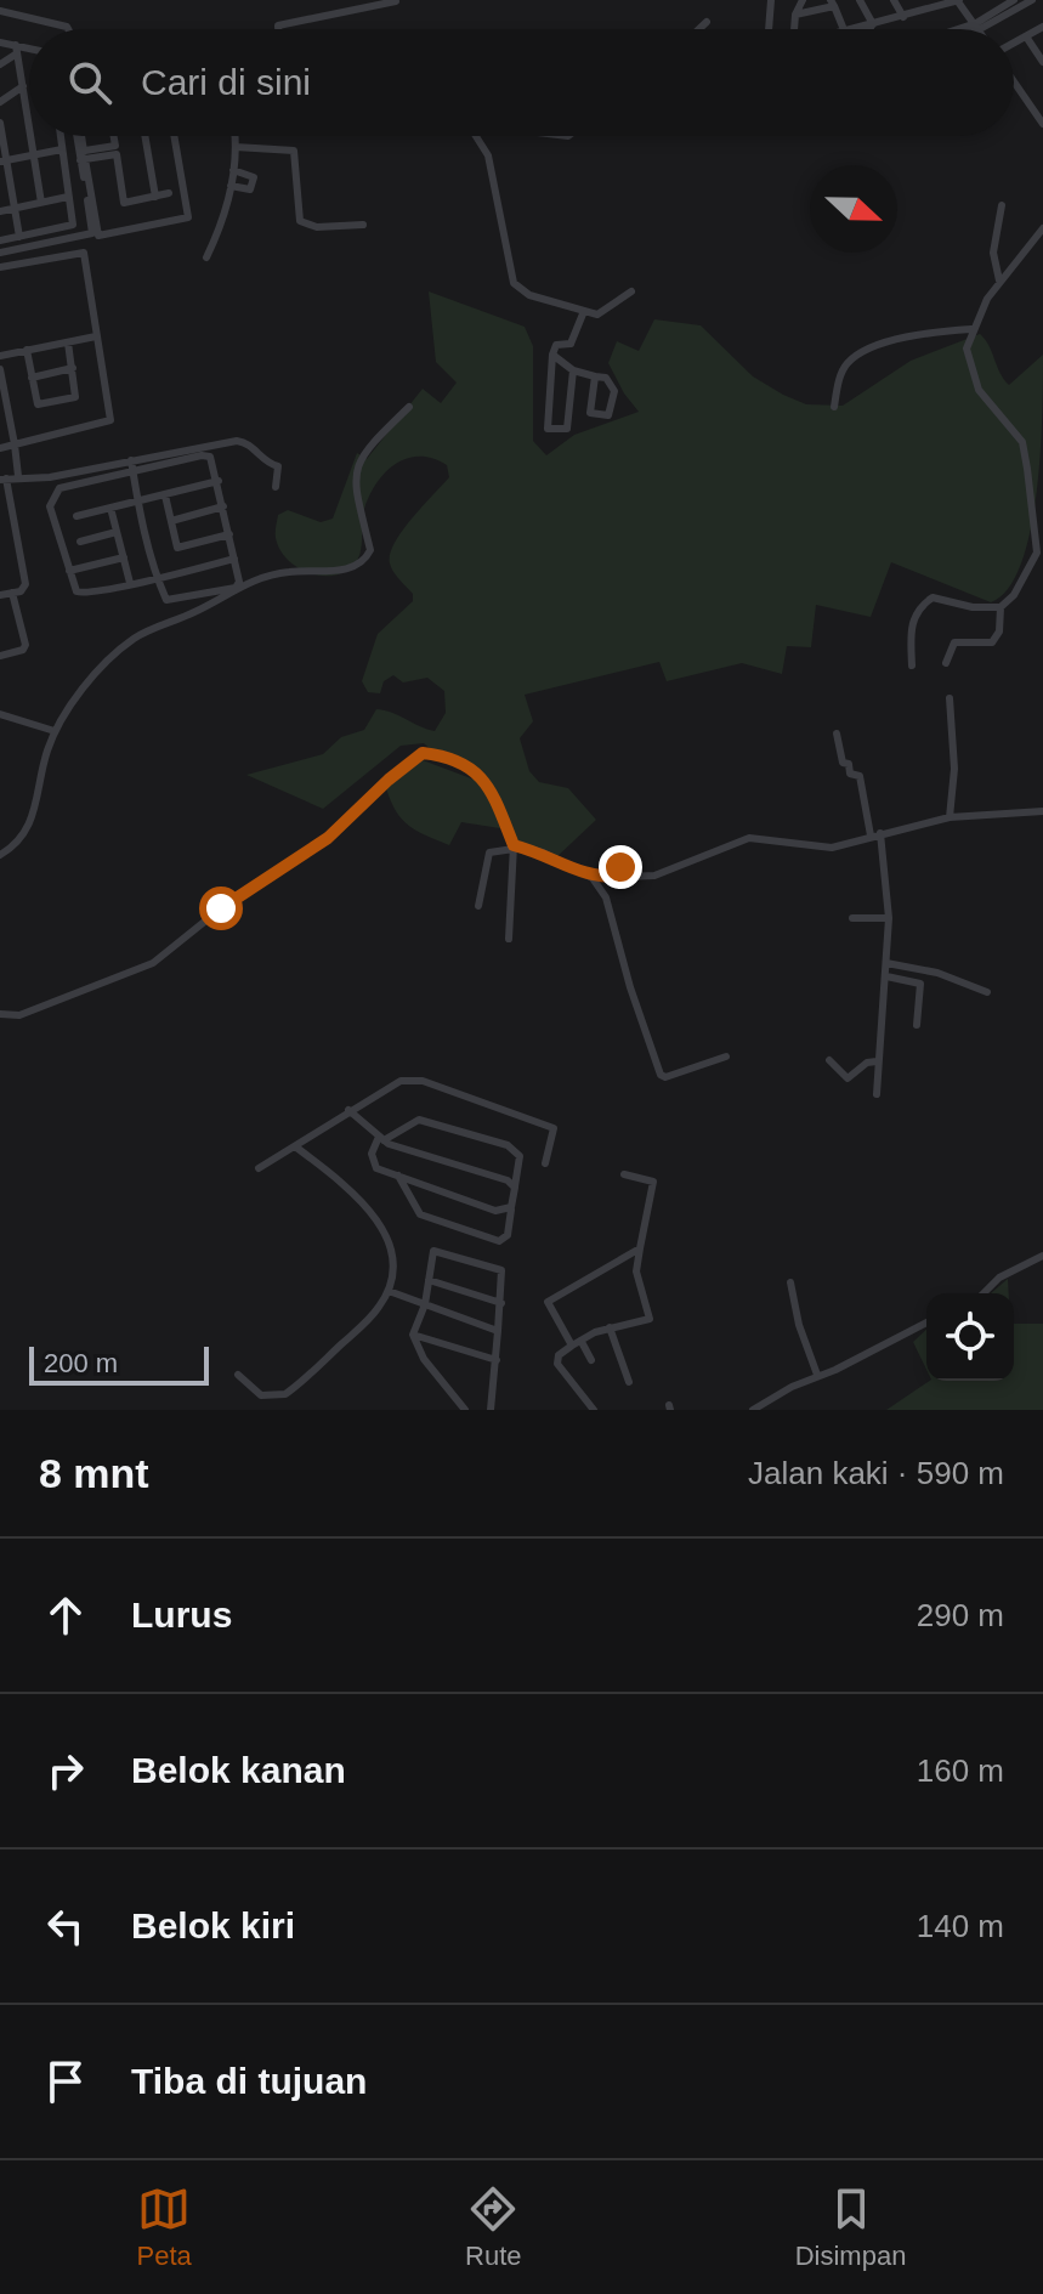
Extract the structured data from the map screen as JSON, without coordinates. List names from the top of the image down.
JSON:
{
  "scale_bar": "200 m",
  "north": "right",
  "page": {
    "search": "Cari di sini",
    "scale": "200 m",
    "heading": ["8 mnt", "Jalan kaki · 590 m"],
    "list": [
      ["Lurus", "290 m"],
      ["Belok kanan", "160 m"],
      ["Belok kiri", "140 m"],
      "Tiba di tujuan"
    ],
    "nav": ["Peta", "Rute", "Disimpan"]
  }
}
